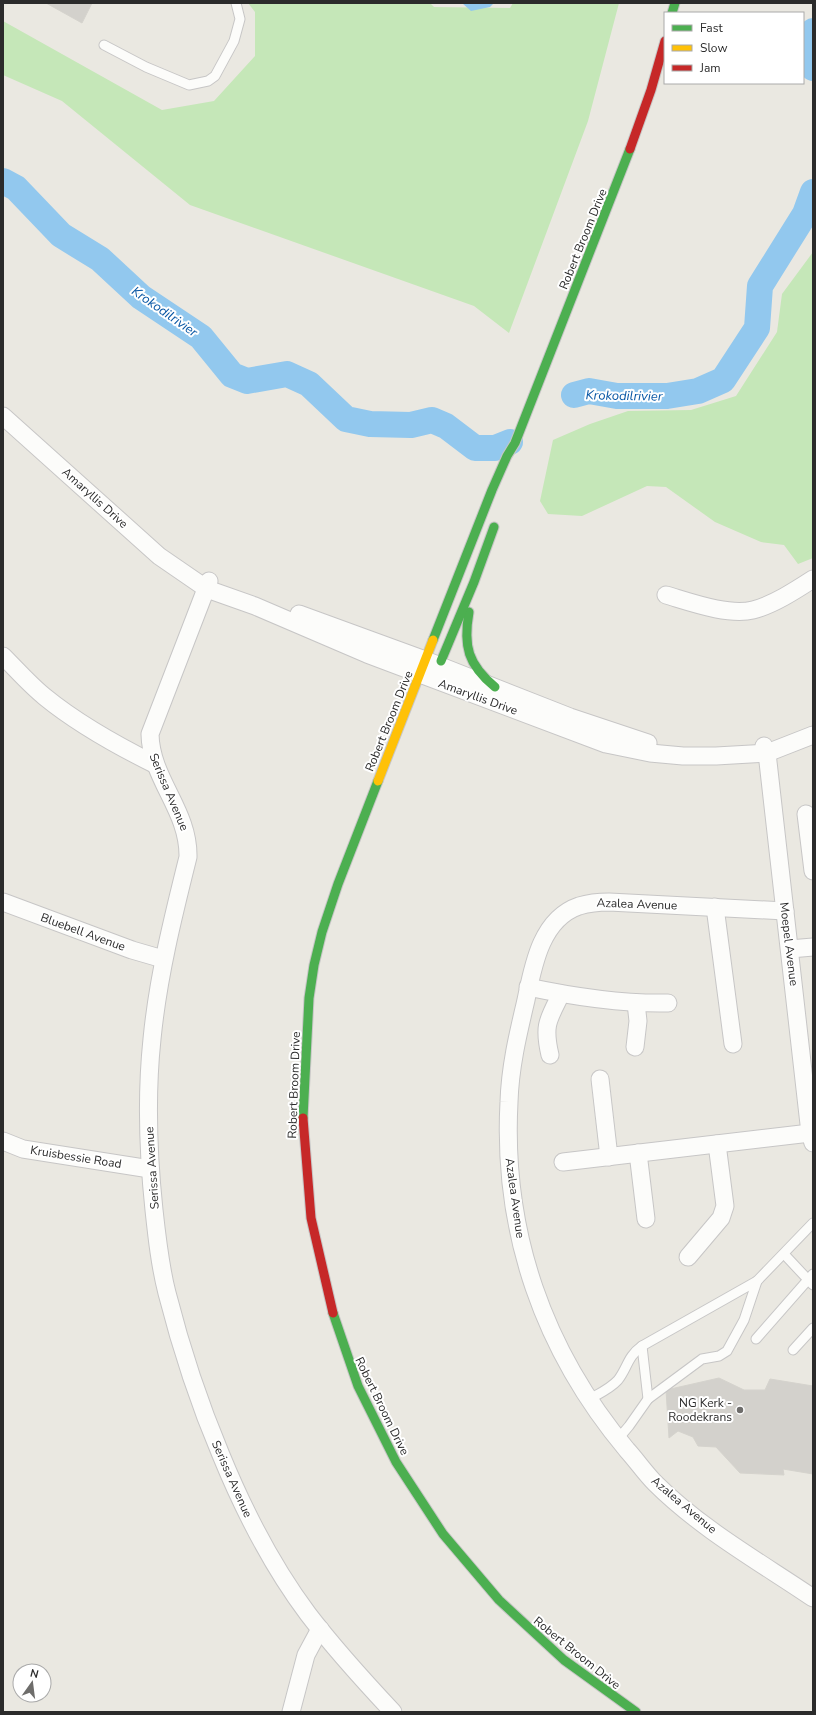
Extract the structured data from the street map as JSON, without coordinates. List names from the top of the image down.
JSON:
{
  "streets": {
    "street": [
      "Robert Broom Drive",
      "Amaryllis Drive",
      "Serissa Avenue",
      "Azalea Avenue",
      "Bluebell Avenue",
      "Moepel Avenue",
      "Kruisbessie Road"
    ]
  },
  "crossings": [
    ["Robert Broom Drive", "Amaryllis Drive"],
    ["Amaryllis Drive", "Serissa Avenue"],
    ["Amaryllis Drive", "Moepel Avenue"],
    ["Serissa Avenue", "Bluebell Avenue"],
    ["Serissa Avenue", "Kruisbessie Road"],
    ["Azalea Avenue", "Moepel Avenue"]
  ],
  "water": ["Krokodilrivier"],
  "places": ["NG Kerk - Roodekrans"],
  "legend": ["Fast", "Slow", "Jam"],
  "north": "top"
}
